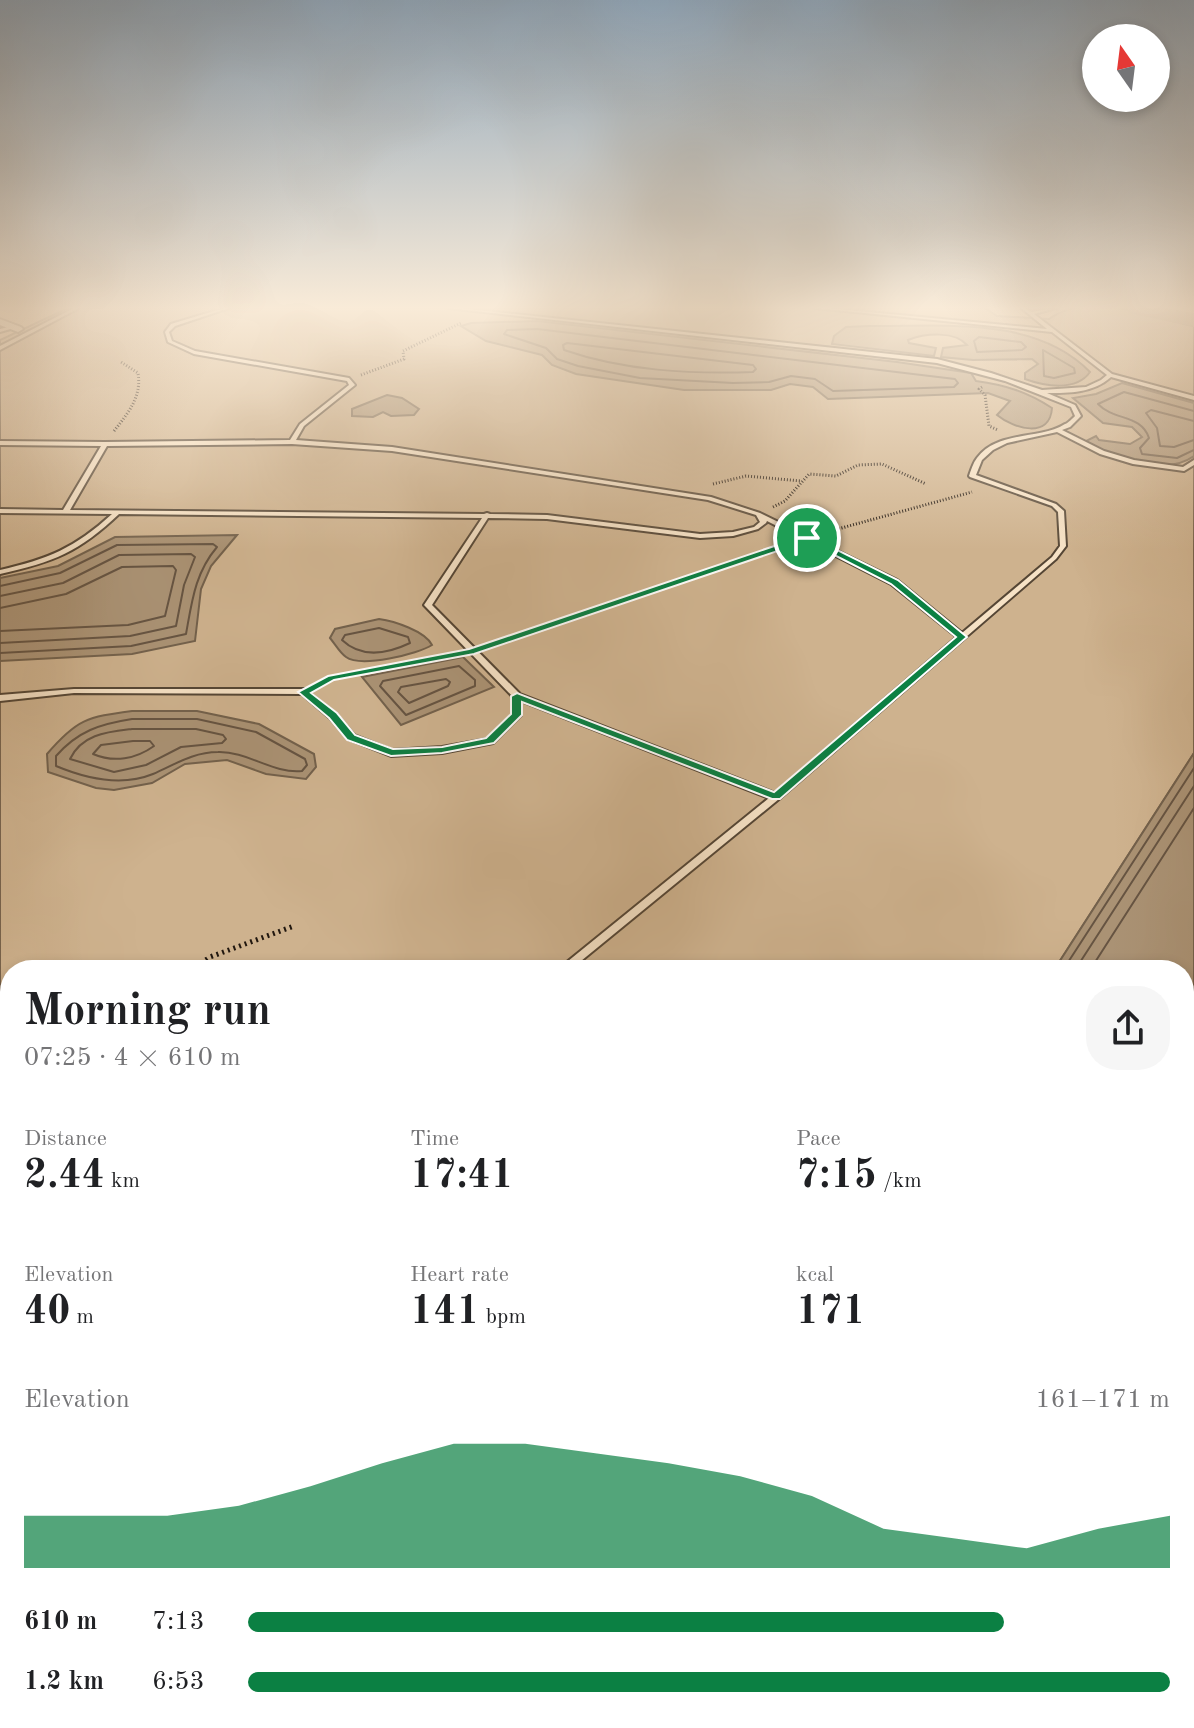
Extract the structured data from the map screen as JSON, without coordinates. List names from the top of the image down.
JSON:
{
  "north": "top",
  "page": {
    "heading": ["Morning run", "07:25 · 4 × 610 m"],
    "stats": [
      ["Distance", "2.44 km"],
      ["Time", "17:41"],
      ["Pace", "7:15 /km"],
      ["Elevation", "40 m"],
      ["Heart rate", "141 bpm"],
      ["kcal", "171"]
    ],
    "chart": ["Elevation", "161–171 m"],
    "list": [
      {
        "name": "610 m",
        "note": "7:13"
      },
      {
        "name": "1.2 km",
        "note": "6:53"
      }
    ]
  }
}
